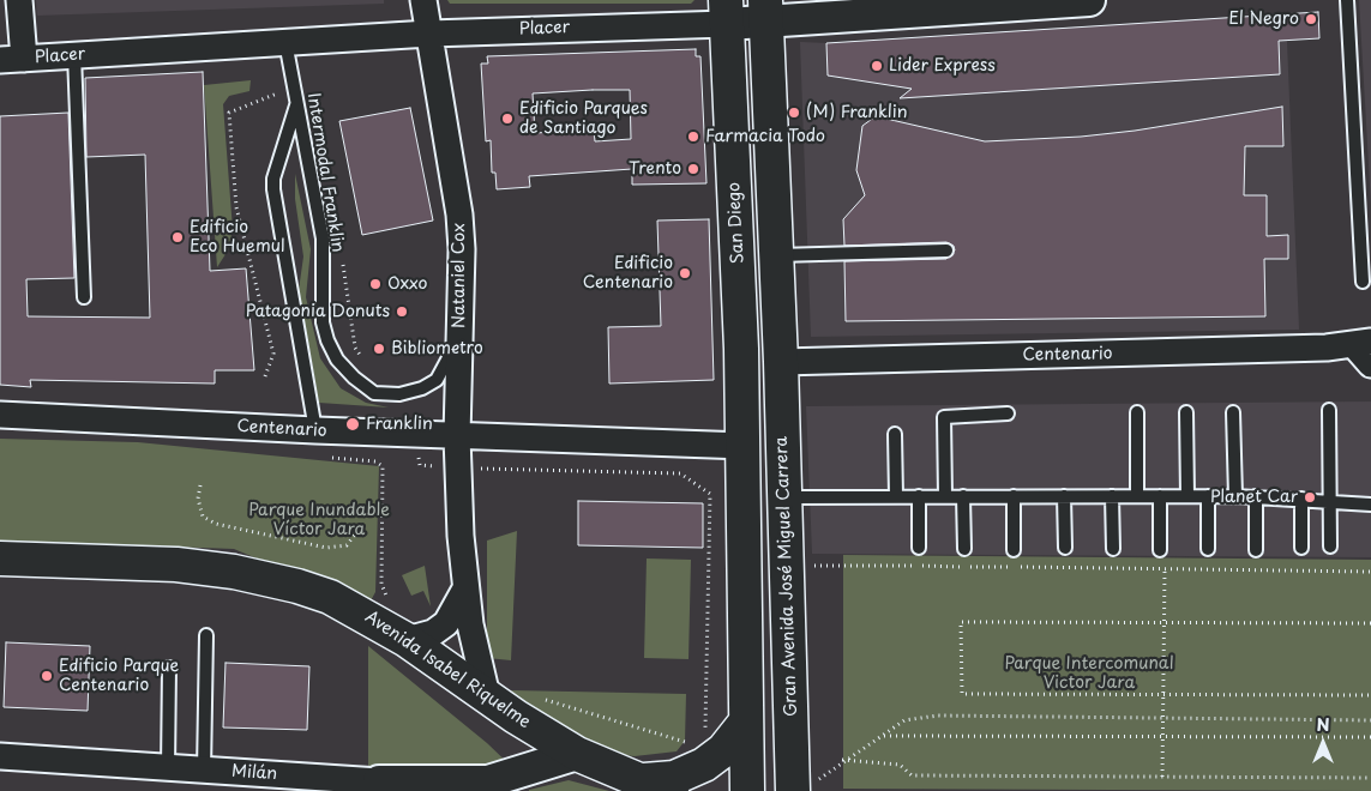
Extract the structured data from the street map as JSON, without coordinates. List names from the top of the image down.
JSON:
{
  "streets": {
    "main road": ["San Diego", "Gran Avenida José Miguel Carrera", "Avenida Isabel Riquelme"],
    "street": [
      "Placer",
      "Nataniel Cox",
      "Centenario",
      "Milán"
    ],
    "lane": ["Intermodal Franklin"]
  },
  "crossings": [
    ["Placer", "Intermodal Franklin"],
    ["Placer", "San Diego"],
    ["Placer", "Nataniel Cox"],
    ["Intermodal Franklin", "Nataniel Cox"],
    ["San Diego", "Centenario"],
    ["Nataniel Cox", "Centenario"],
    ["Nataniel Cox", "Avenida Isabel Riquelme"],
    ["Centenario", "Gran Avenida José Miguel Carrera"],
    ["Avenida Isabel Riquelme", "Milán"]
  ],
  "parks": ["Parque Inundable Víctor Jara", "Parque Intercomunal Victor Jara"],
  "places": [
    "El Negro",
    "Lider Express",
    "(M) Franklin",
    "Edificio Parques de Santiago",
    "Farmacia Todo",
    "Trento",
    "Edificio Eco Huemul",
    "Edificio Centenario",
    "Oxxo",
    "Patagonia Donuts",
    "Bibliometro",
    "Franklin",
    "Planet Car",
    "Edificio Parque Centenario"
  ],
  "north": "top"
}
